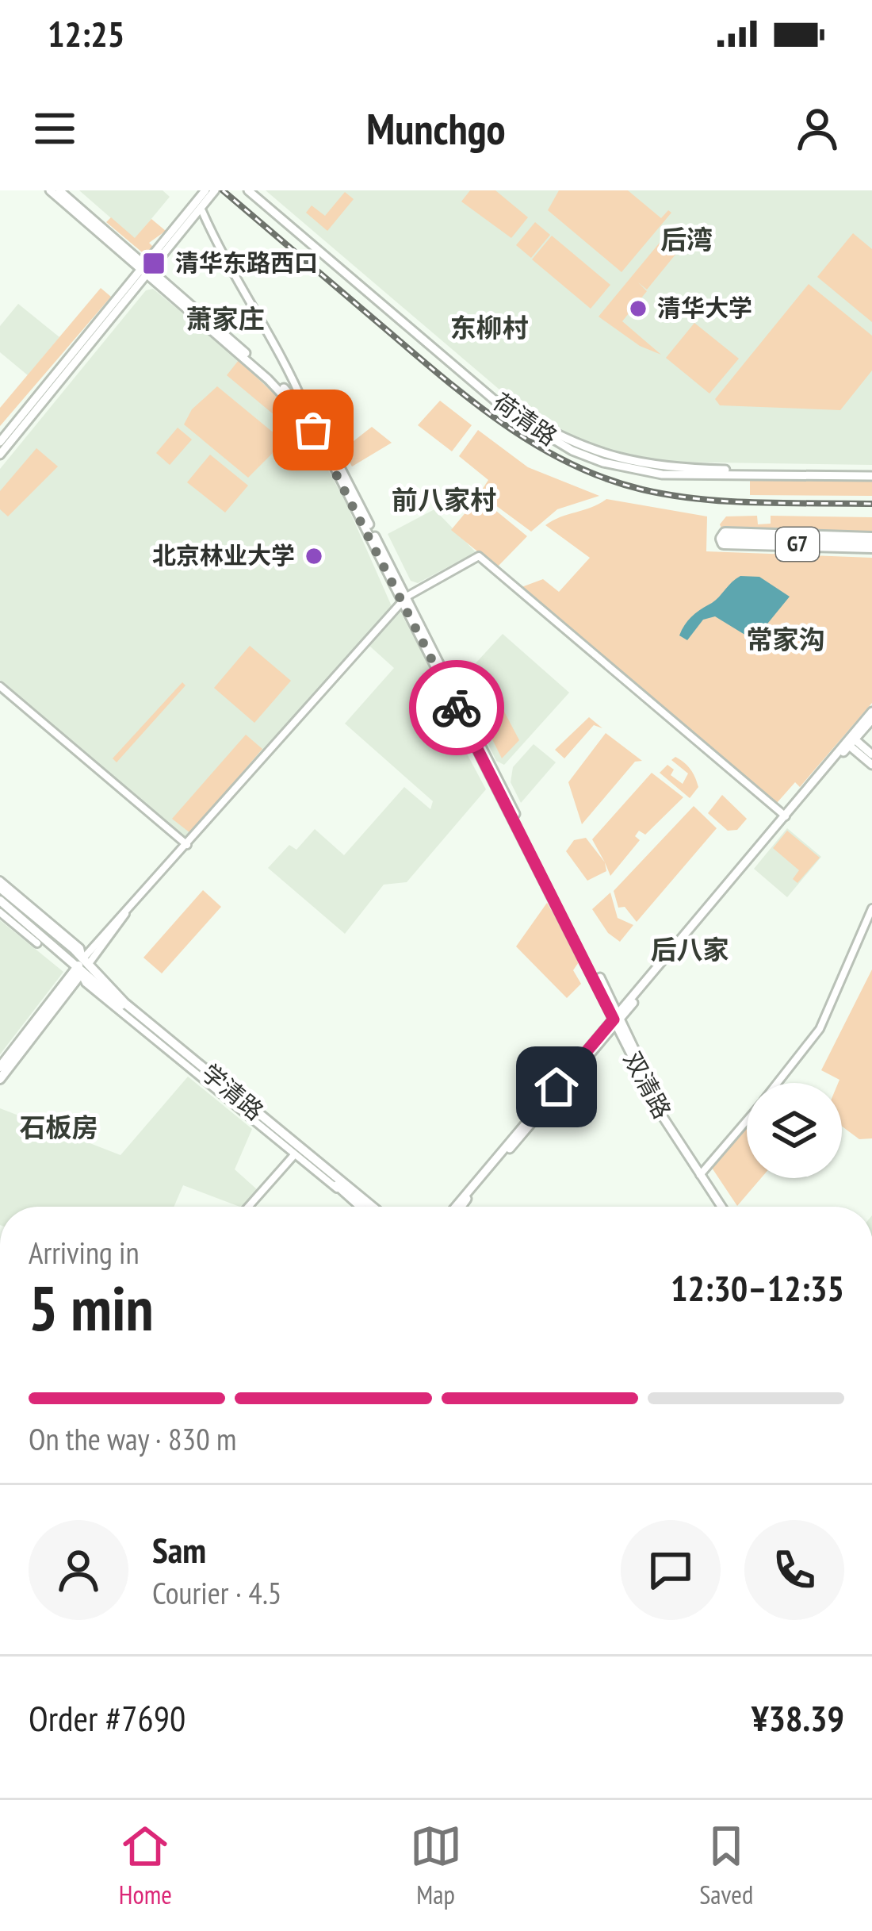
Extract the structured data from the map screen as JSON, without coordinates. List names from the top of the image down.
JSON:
{
  "streets": {
    "highway": ["G7"],
    "main road": ["荷清路", "双清路", "学清路"]
  },
  "districts": [
    "后湾",
    "萧家庄",
    "东柳村",
    "前八家村",
    "常家沟",
    "后八家",
    "石板房"
  ],
  "places": {
    "transit": ["清华东路西口"],
    "other": ["清华大学", "北京林业大学"]
  },
  "page": {
    "status": "12:25",
    "header": "Munchgo",
    "heading": ["5 min", "Arriving in", "12:30–12:35"],
    "panel": [
      "Sam",
      "Courier · 4.5",
      "Order #7690",
      "¥38.39"
    ],
    "bar": "On the way · 830 m",
    "tabs": ["Home", "Map", "Saved"]
  }
}
